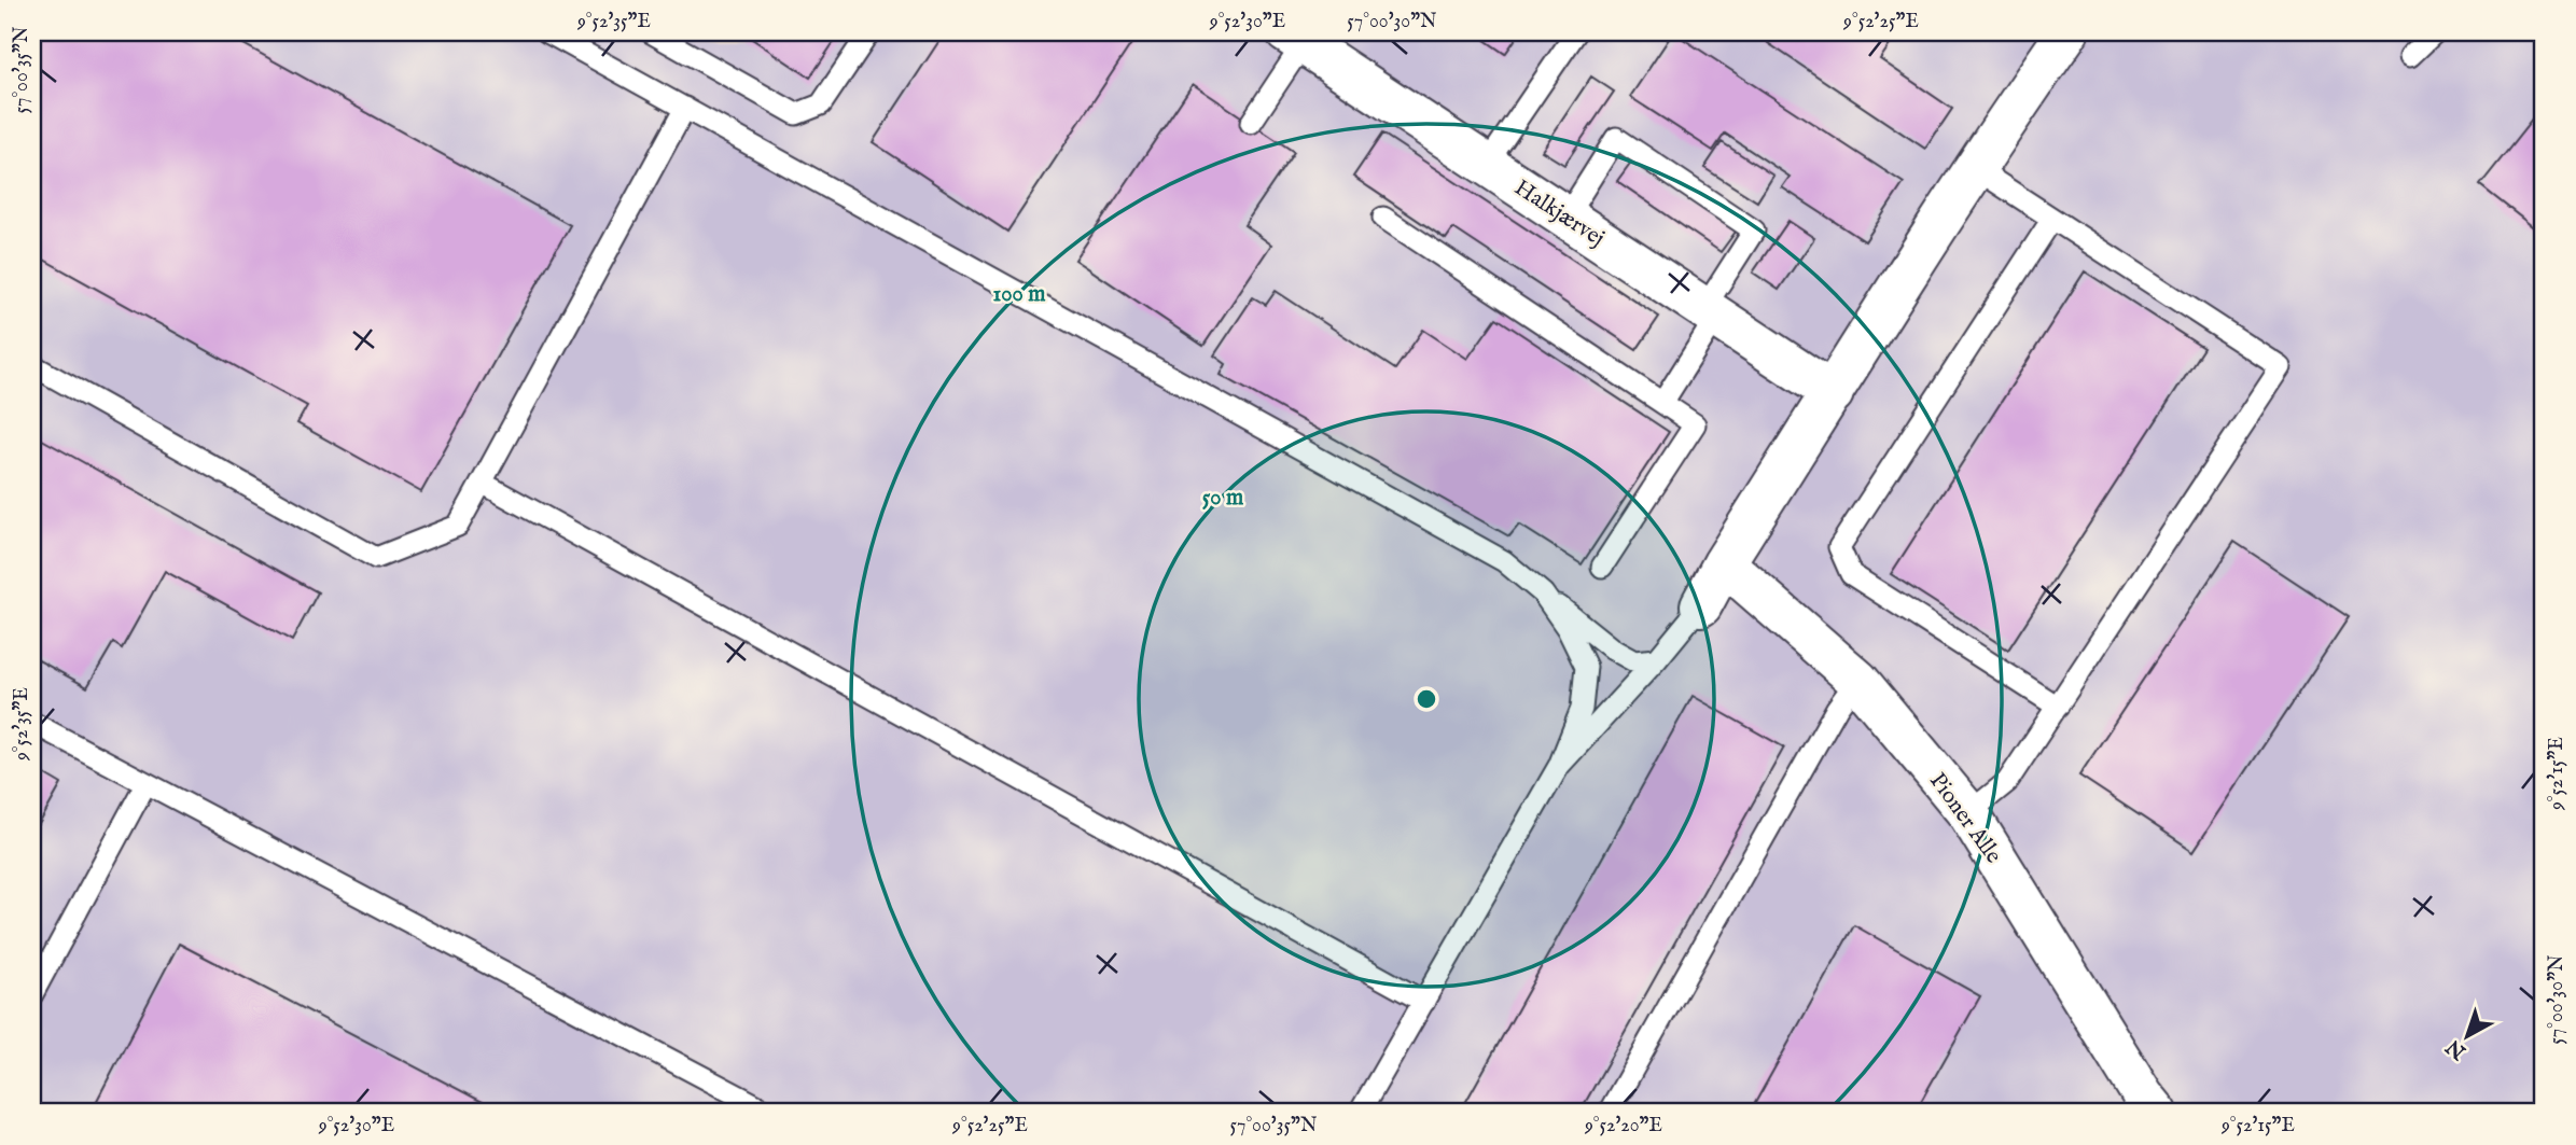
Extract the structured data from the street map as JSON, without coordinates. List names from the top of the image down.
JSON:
{
  "streets": {
    "street": ["Halkjærvej", "Pioner Alle"]
  },
  "north": "bottom left",
  "coordinates": [
    "9°52'35\"E",
    "9°52'30\"E",
    "57°00'30\"N",
    "9°52'25\"E",
    "57°00'35\"N",
    "9°52'15\"E",
    "9°52'20\"E"
  ],
  "rings": ["100 m", "50 m"]
}
